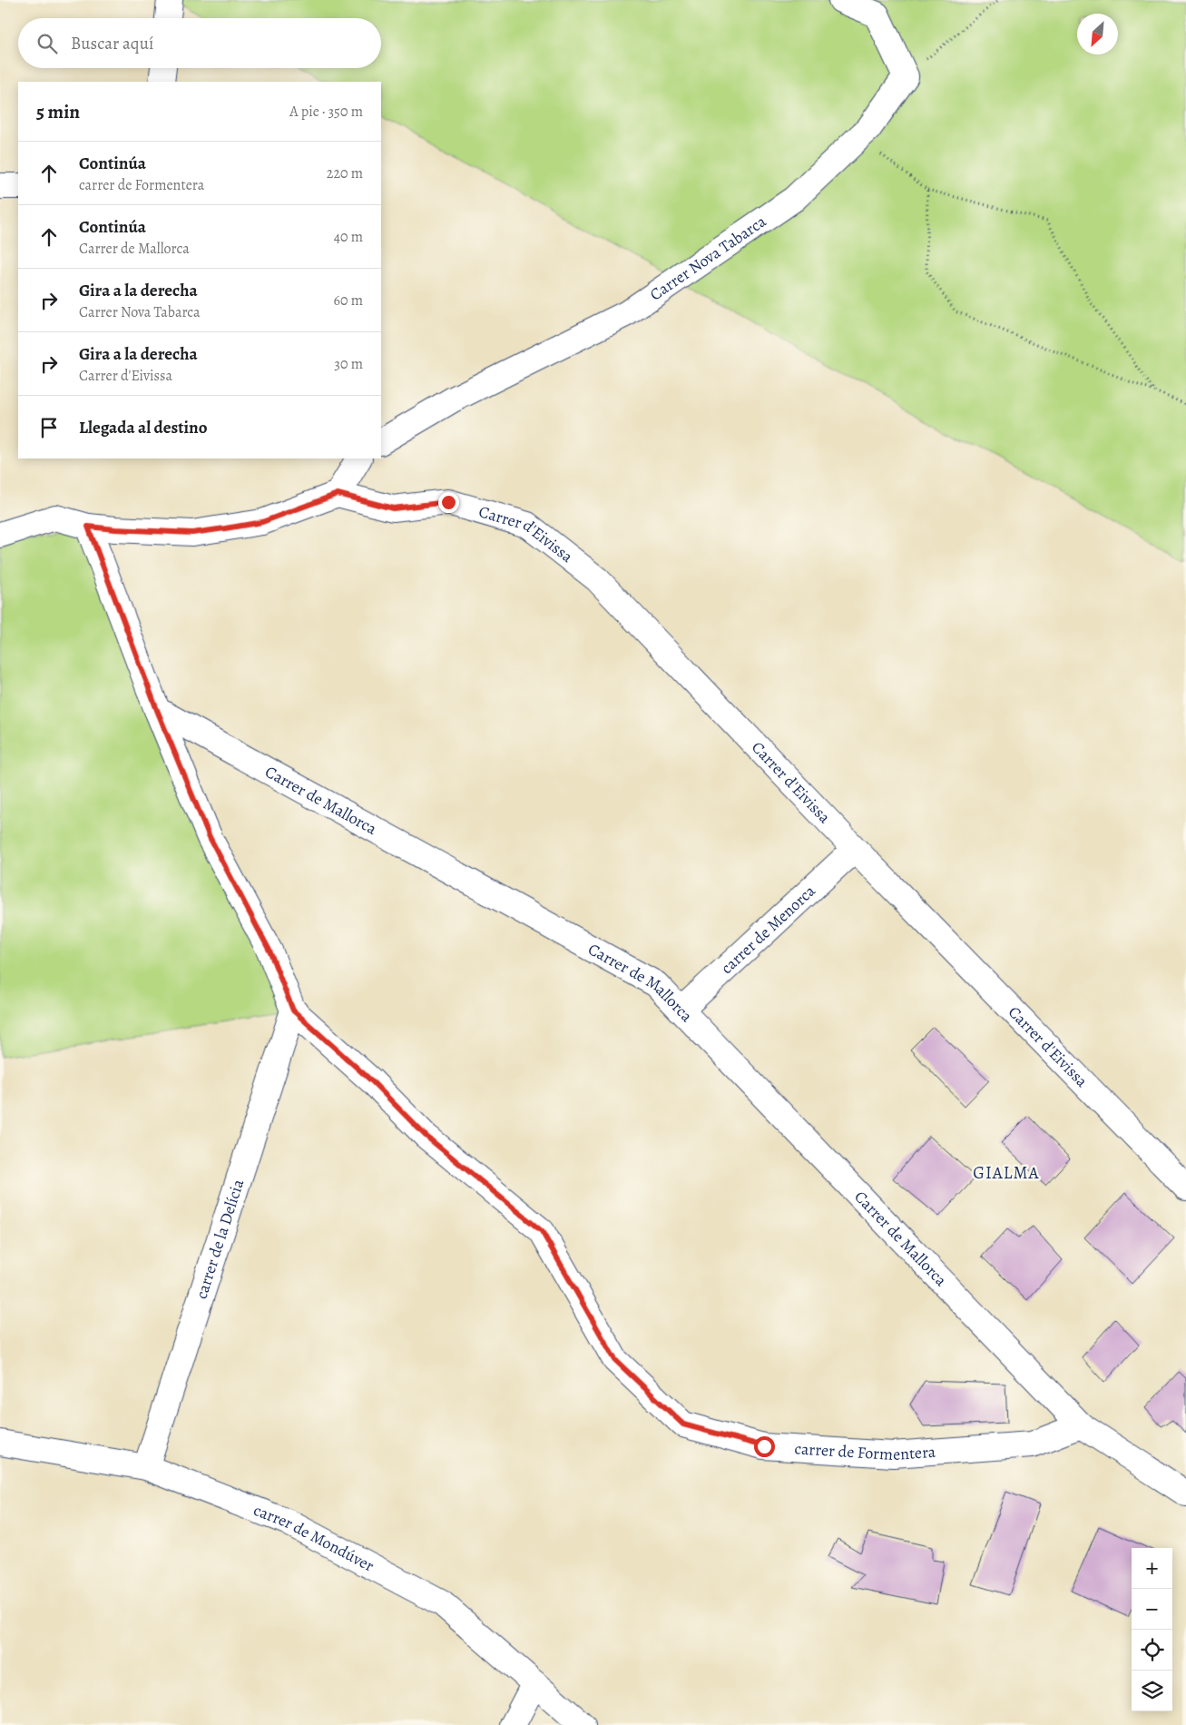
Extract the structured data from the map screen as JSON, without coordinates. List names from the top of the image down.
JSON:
{
  "streets": {
    "street": [
      "Carrer Nova Tabarca",
      "Carrer d'Eivissa",
      "Carrer de Mallorca",
      "carrer de Menorca",
      "carrer de la Delícia",
      "carrer de Formentera",
      "carrer de Mondúver"
    ]
  },
  "crossings": [
    ["Carrer d'Eivissa", "carrer de Menorca"],
    ["Carrer de Mallorca", "carrer de Menorca"],
    ["Carrer de Mallorca", "carrer de Formentera"],
    ["carrer de la Delícia", "carrer de Formentera"],
    ["carrer de la Delícia", "carrer de Mondúver"]
  ],
  "districts": ["GIALMA"],
  "north": "bottom left",
  "page": {
    "search": "Buscar aquí",
    "heading": ["5 min", "A pie · 350 m"],
    "list": [
      ["Continúa", "carrer de Formentera", "220 m"],
      ["Continúa", "Carrer de Mallorca", "40 m"],
      ["Gira a la derecha", "Carrer Nova Tabarca", "60 m"],
      ["Gira a la derecha", "Carrer d'Eivissa", "30 m"],
      "Llegada al destino"
    ],
    "map_buttons": ["+", "−"]
  }
}
